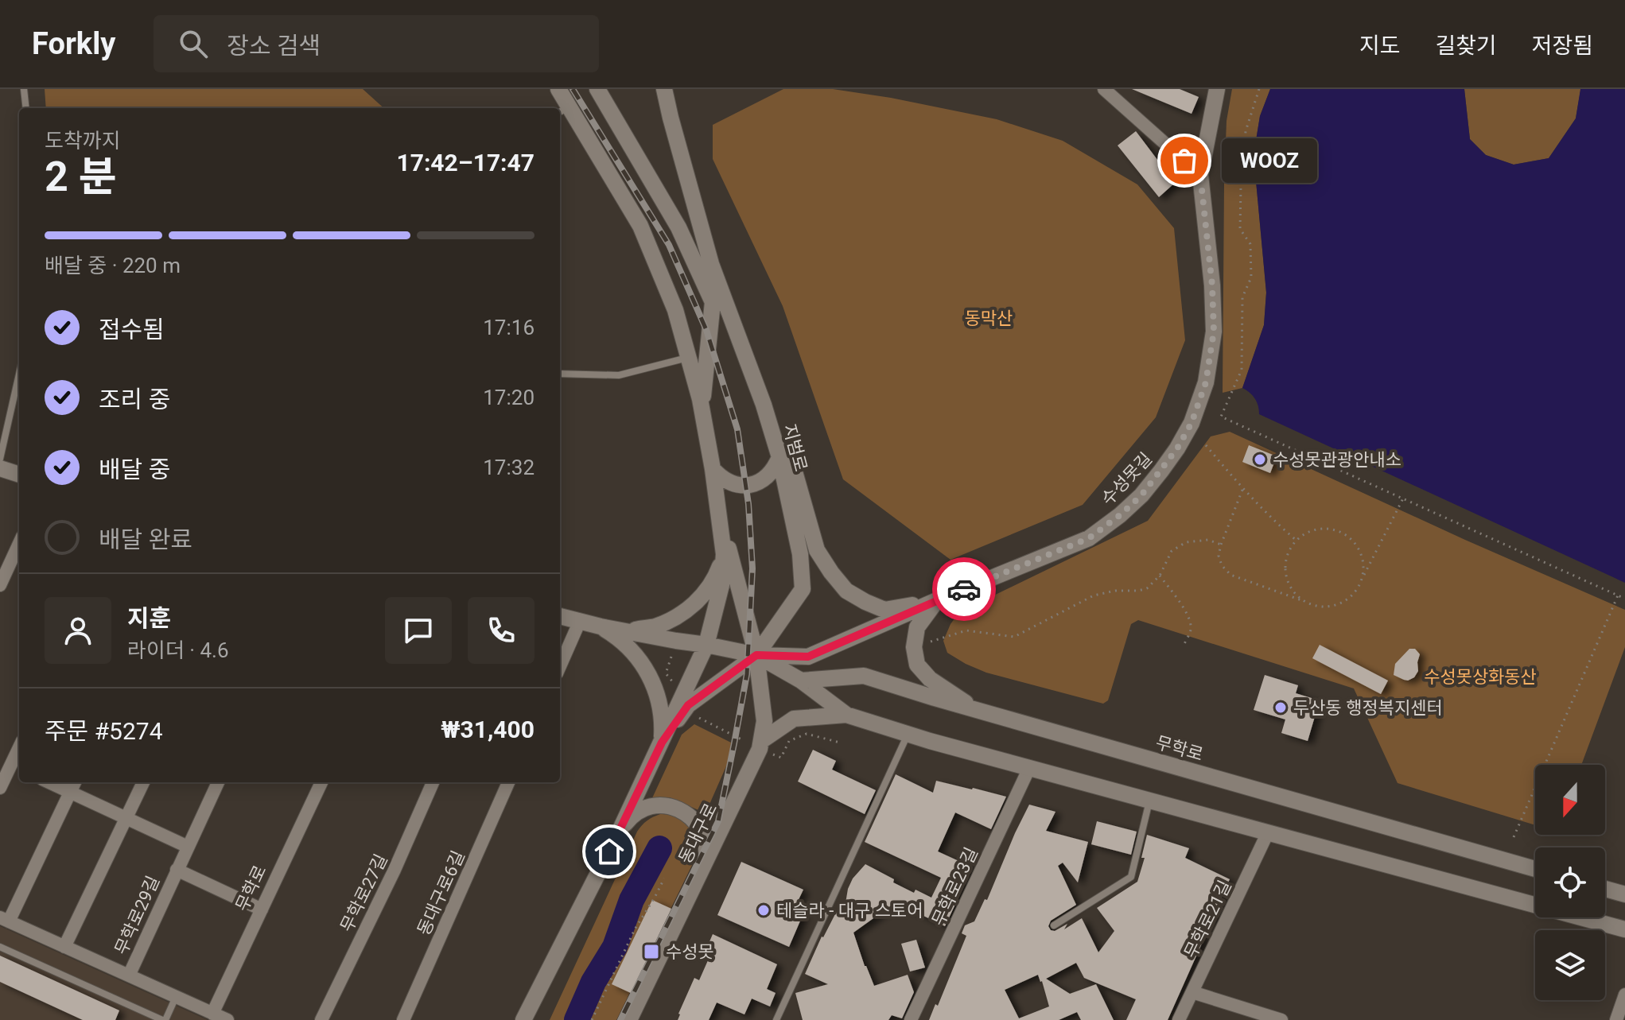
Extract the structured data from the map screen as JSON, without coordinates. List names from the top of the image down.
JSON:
{
  "streets": {
    "main road": [
      "지범로",
      "수성못길",
      "무학로",
      "동대구로"
    ],
    "street": [
      "무학로23길",
      "무학로27길",
      "동대구로6길",
      "무학로29길",
      "무학로21길"
    ]
  },
  "crossings": [
    ["지범로", "수성못길"],
    ["지범로", "동대구로"],
    ["수성못길", "동대구로"],
    ["무학로", "무학로29길"]
  ],
  "parks": ["동막산", "수성못상화동산"],
  "places": {
    "other": [
      "WOOZ",
      "수성못관광안내소",
      "두산동 행정복지센터",
      "테슬라 - 대구 스토어"
    ],
    "transit": ["수성못"]
  },
  "north": "bottom",
  "page": {
    "header": "Forkly",
    "search": "장소 검색",
    "nav": ["지도", "길찾기", "저장됨"],
    "heading": ["2 분", "도착까지", "17:42–17:47"],
    "panel": [
      "지훈",
      "라이더 · 4.6",
      "주문 #5274",
      "₩31,400"
    ],
    "bubble": "WOOZ",
    "bar": "배달 중 · 220 m",
    "list": [
      ["접수됨", "17:16"],
      ["조리 중", "17:20"],
      ["배달 중", "17:32"],
      "배달 완료"
    ]
  }
}
